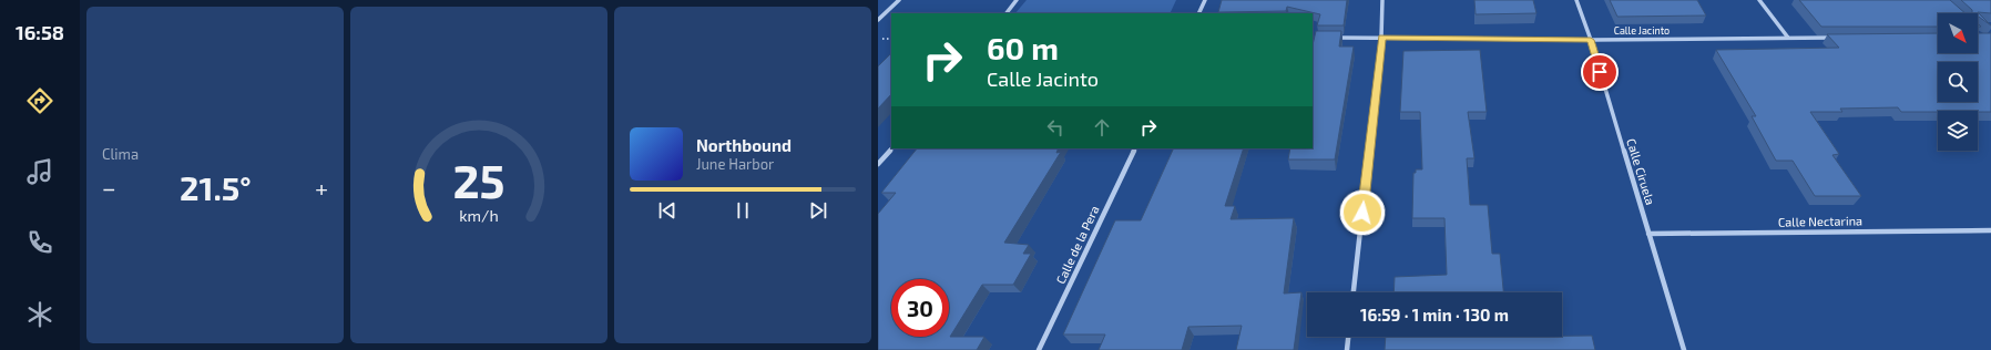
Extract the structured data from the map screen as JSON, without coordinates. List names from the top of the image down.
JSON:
{
  "streets": {
    "street": [
      "Calle Jacinto",
      "Calle Ciruela",
      "Calle Nectarina",
      "Calle de la Pera"
    ]
  },
  "crossings": [
    ["Calle Jacinto", "Calle Ciruela"],
    ["Calle Ciruela", "Calle Nectarina"]
  ],
  "north": "bottom right",
  "page": {
    "tabs": "16:58",
    "tile": "Clima",
    "turn": ["60 m", "Calle Jacinto"],
    "song": ["Northbound", "June Harbor"],
    "heat": ["−", "21.5°", "+"],
    "limit": "30",
    "trip": "16:59 · 1 min · 130 m",
    "gauge": ["25", "km/h"]
  }
}
